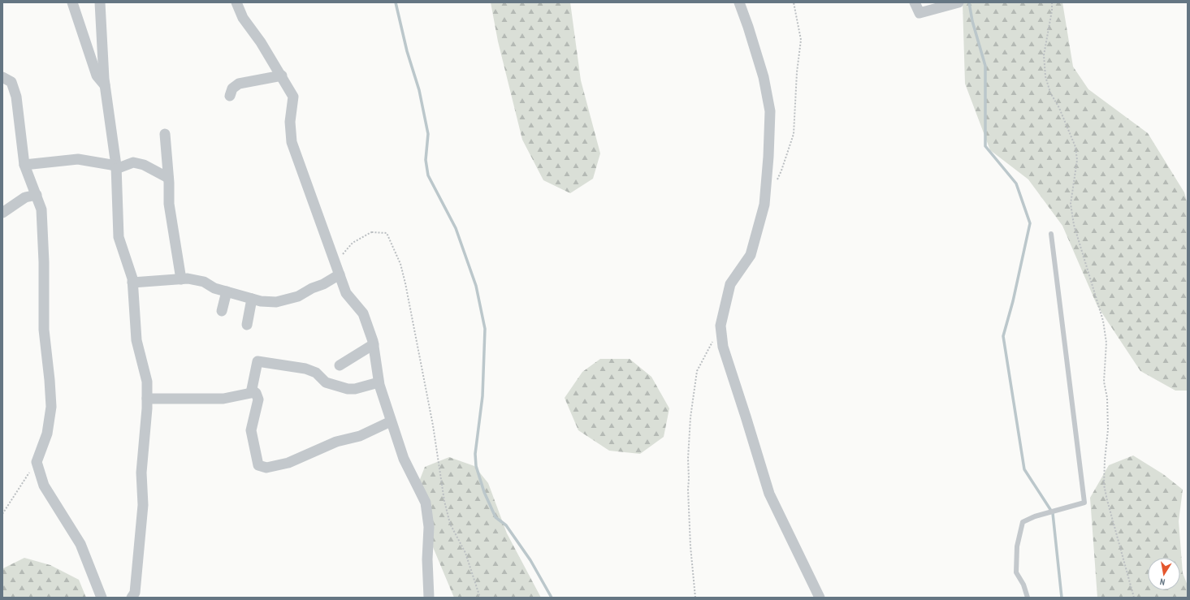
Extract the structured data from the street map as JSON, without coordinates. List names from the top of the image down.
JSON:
{
  "north": "bottom"
}
